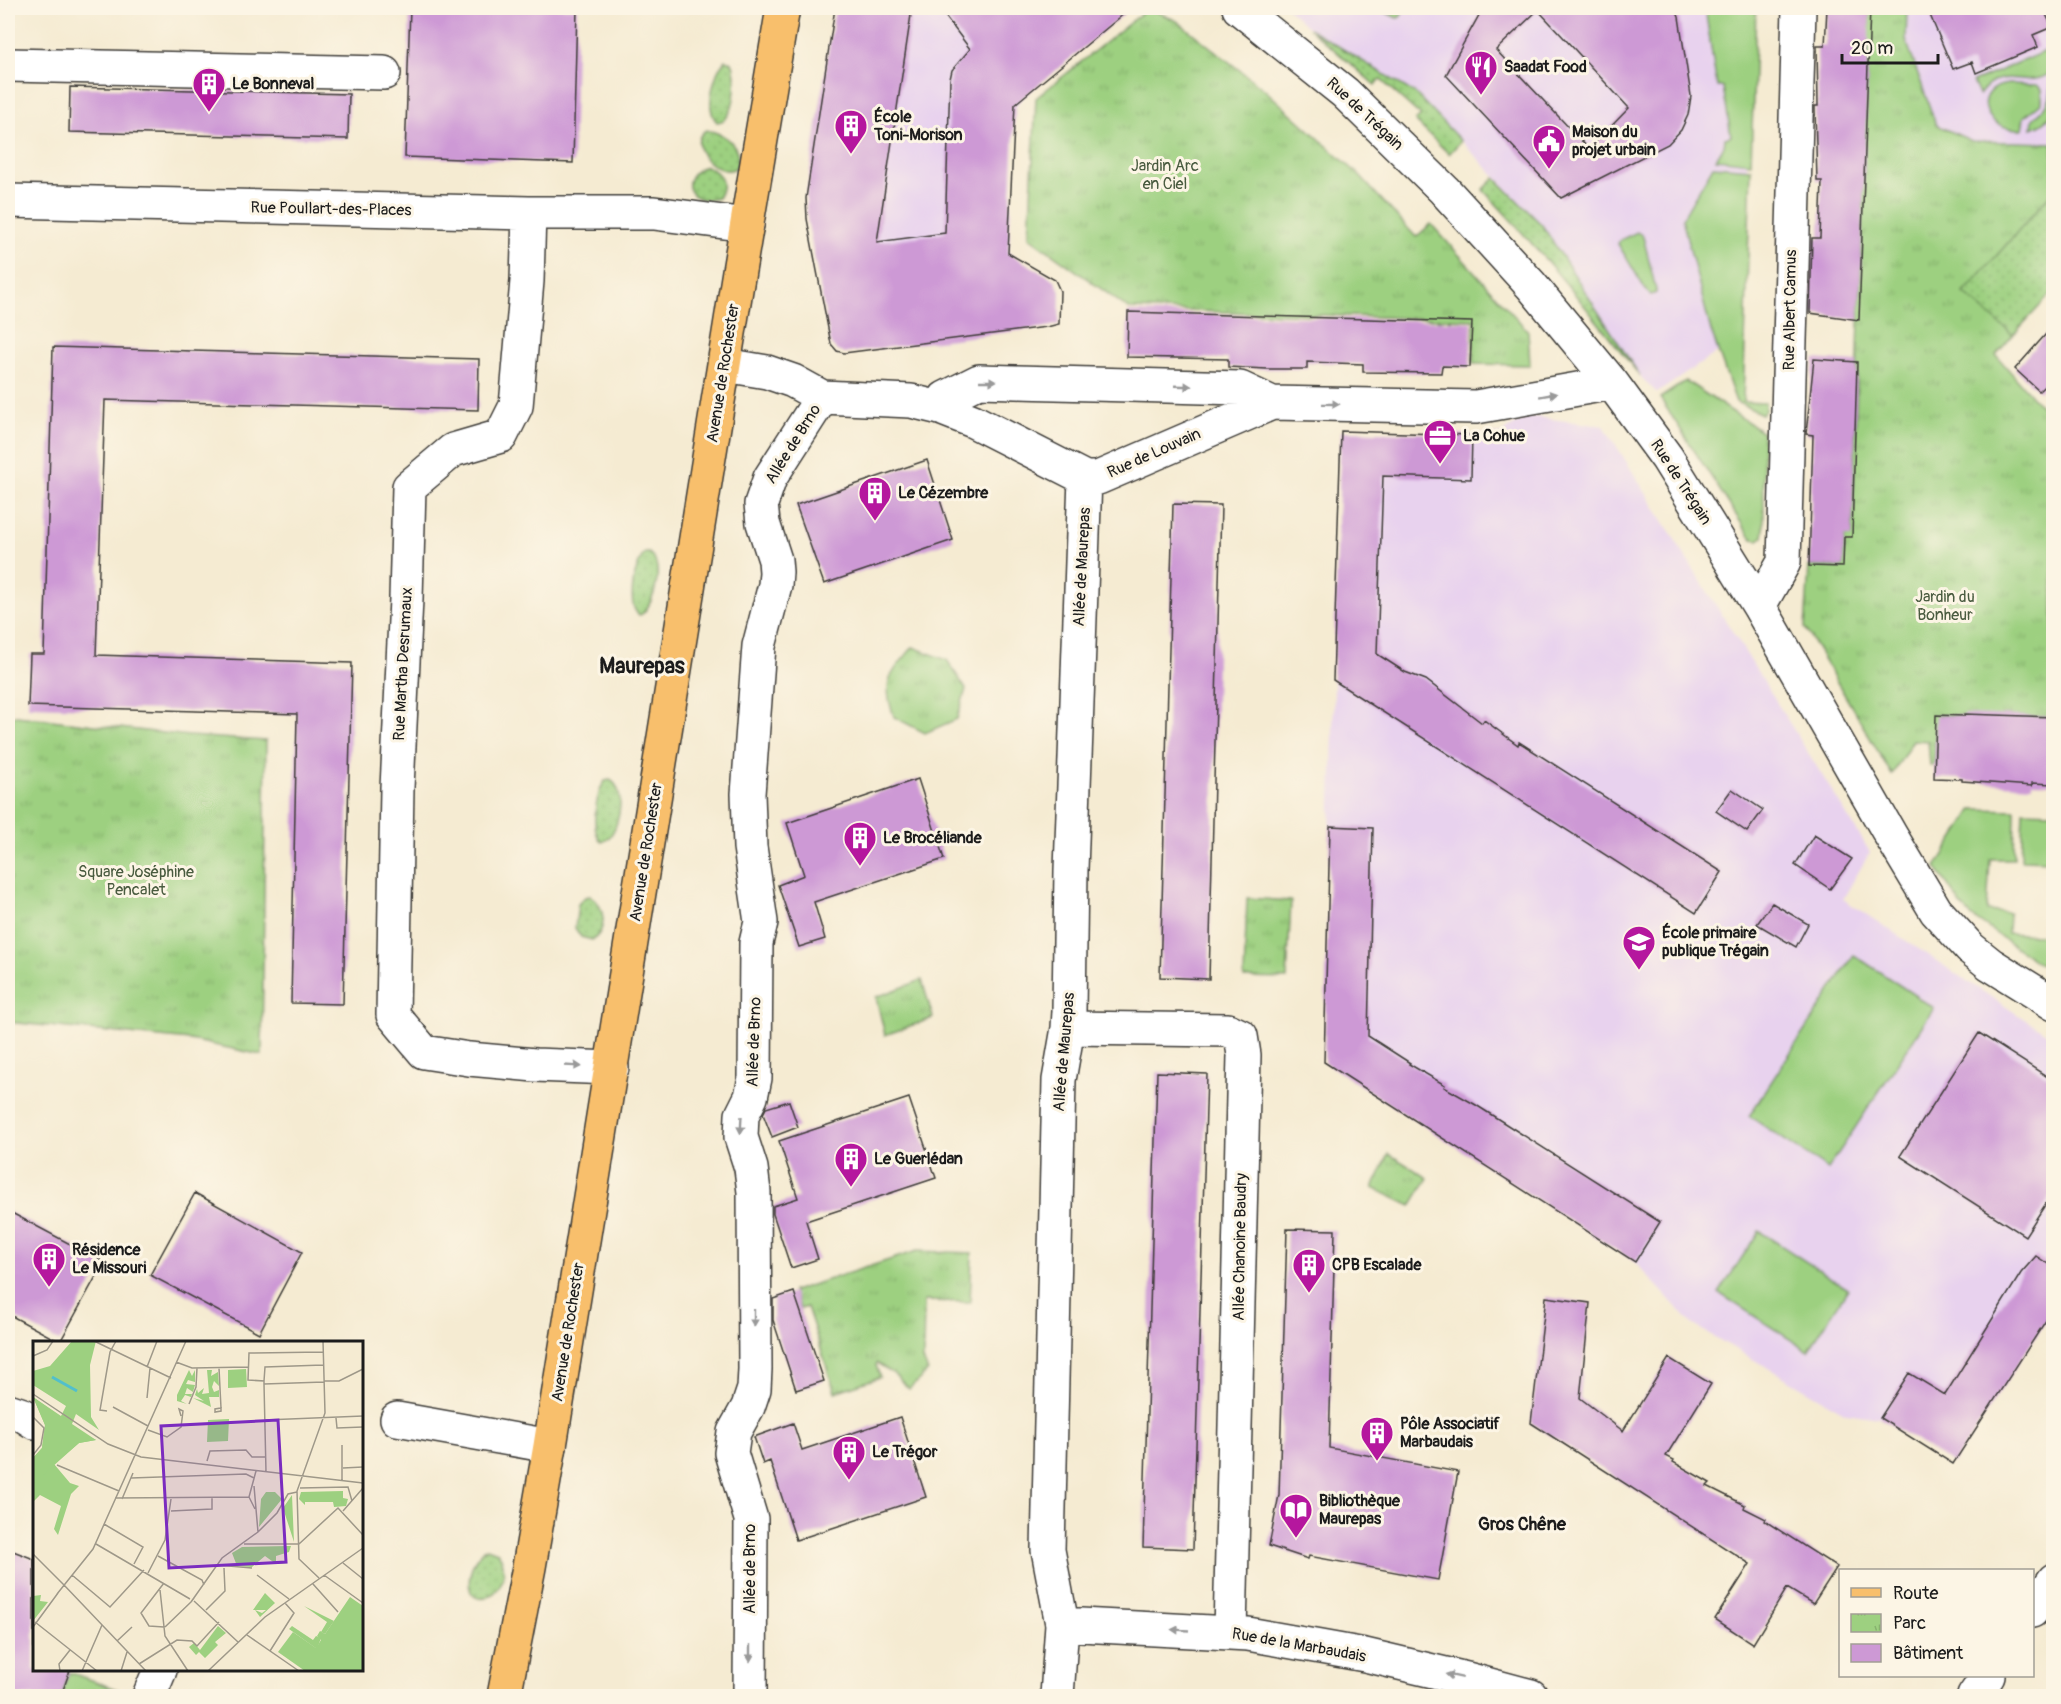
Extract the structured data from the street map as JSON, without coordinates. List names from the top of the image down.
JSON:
{
  "streets": {
    "main road": ["Avenue de Rochester"],
    "street": [
      "Rue de Trégain",
      "Rue Poullart-des-Places",
      "Rue Albert Camus",
      "Allée de Brno",
      "Rue de Louvain",
      "Allée de Maurepas",
      "Rue Martha Desrumaux",
      "Allée Chanoine Baudry",
      "Rue de la Marbaudais"
    ]
  },
  "crossings": [
    ["Rue de Trégain", "Rue Albert Camus"],
    ["Rue de Trégain", "Rue de Louvain"],
    ["Rue Poullart-des-Places", "Avenue de Rochester"],
    ["Rue Poullart-des-Places", "Rue Martha Desrumaux"],
    ["Avenue de Rochester", "Rue de Louvain"],
    ["Avenue de Rochester", "Rue Martha Desrumaux"],
    ["Allée de Brno", "Rue de Louvain"],
    ["Rue de Louvain", "Allée de Maurepas"],
    ["Allée de Maurepas", "Allée Chanoine Baudry"],
    ["Allée de Maurepas", "Rue de la Marbaudais"],
    ["Allée Chanoine Baudry", "Rue de la Marbaudais"]
  ],
  "one_way": ["Allée de Brno", "Rue de Louvain", "Rue de la Marbaudais"],
  "districts": ["Maurepas", "Gros Chêne"],
  "parks": ["Jardin Arc en Ciel", "Jardin du Bonheur", "Square Joséphine Pencalet"],
  "places": {
    "restaurant": ["Saadat Food"],
    "building": [
      "Le Bonneval",
      "École Toni-Morison",
      "Le Cézembre",
      "Le Brocéliande",
      "Le Guerlédan",
      "Résidence Le Missouri",
      "CPB Escalade",
      "Pôle Associatif Marbaudais",
      "Le Trégor"
    ],
    "public building": ["Maison du projet urbain"],
    "office": ["La Cohue"],
    "school or university": ["École primaire publique Trégain"],
    "library": ["Bibliothèque Maurepas"]
  },
  "legend": ["Route", "Parc", "Bâtiment"],
  "scale_bar": "20 m"
}
